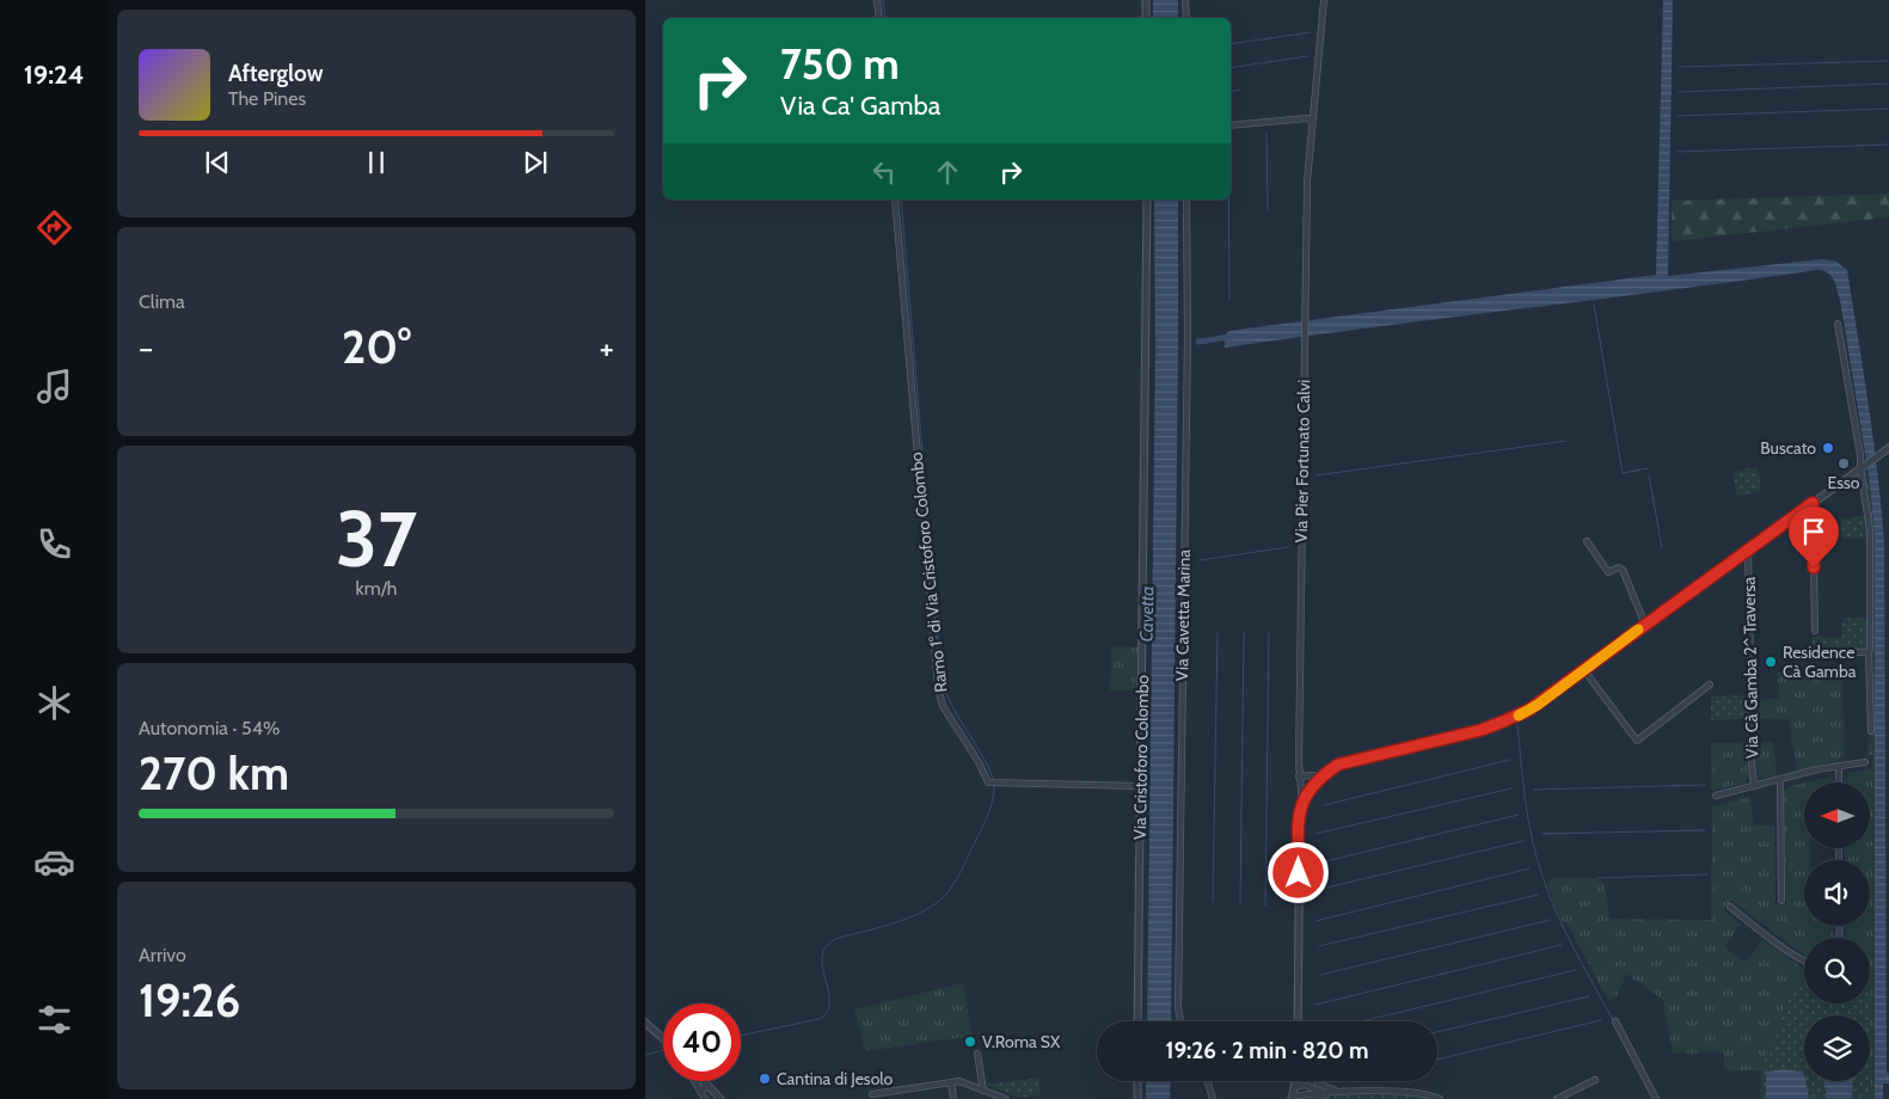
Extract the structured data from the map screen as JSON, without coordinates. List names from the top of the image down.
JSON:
{
  "streets": {
    "street": [
      "Via Pier Fortunato Calvi",
      "Ramo 1° di Via Cristoforo Colombo",
      "Via Cavetta Marina",
      "Via Cà Gamba 2^ Traversa",
      "Via Cristoforo Colombo"
    ]
  },
  "crossings": [
    ["Ramo 1° di Via Cristoforo Colombo", "Via Cristoforo Colombo"]
  ],
  "water": ["Cavetta"],
  "places": [
    "Buscato",
    "Esso",
    "Residence Cà Gamba",
    "V.Roma SX",
    "Cantina di Jesolo"
  ],
  "north": "left",
  "page": {
    "tabs": "19:24",
    "turn": ["750 m", "Via Ca' Gamba"],
    "song": ["Afterglow", "The Pines"],
    "tile": [
      "Clima",
      ["37", "km/h"],
      ["Autonomia · 54%", "270 km"],
      ["Arrivo", "19:26"]
    ],
    "heat": ["−", "20°", "+"],
    "limit": "40",
    "trip": "19:26 · 2 min · 820 m"
  }
}
